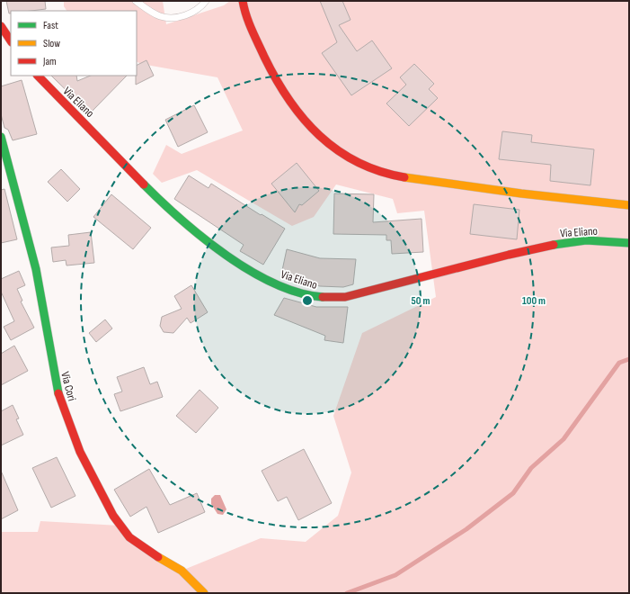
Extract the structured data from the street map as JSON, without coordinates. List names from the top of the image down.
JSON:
{
  "streets": {
    "street": ["Via Eliano", "Via Cori"]
  },
  "legend": ["Fast", "Slow", "Jam"],
  "rings": ["50 m", "100 m"]
}
